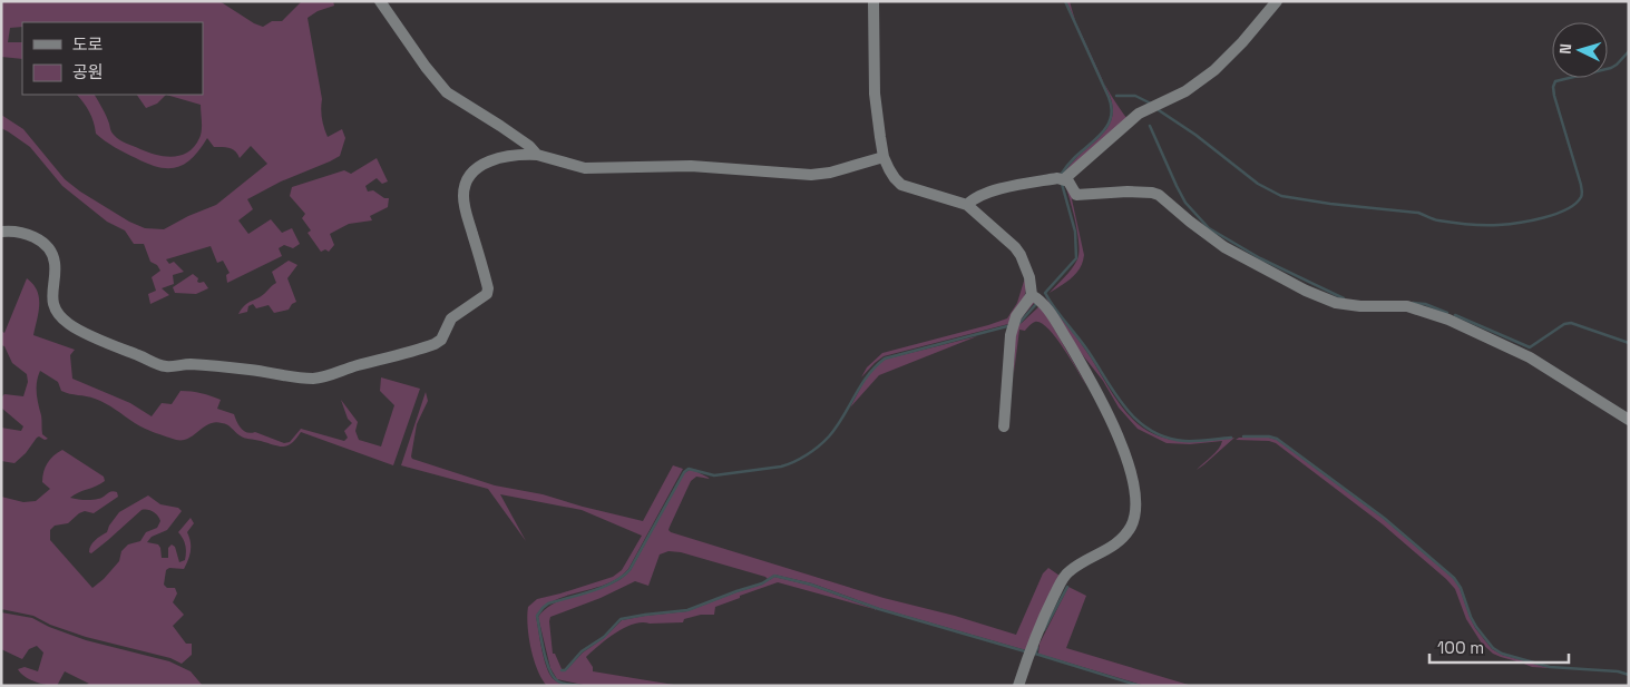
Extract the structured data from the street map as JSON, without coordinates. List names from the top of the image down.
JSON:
{
  "legend": ["도로", "공원"],
  "scale_bar": "100 m",
  "north": "left"
}
